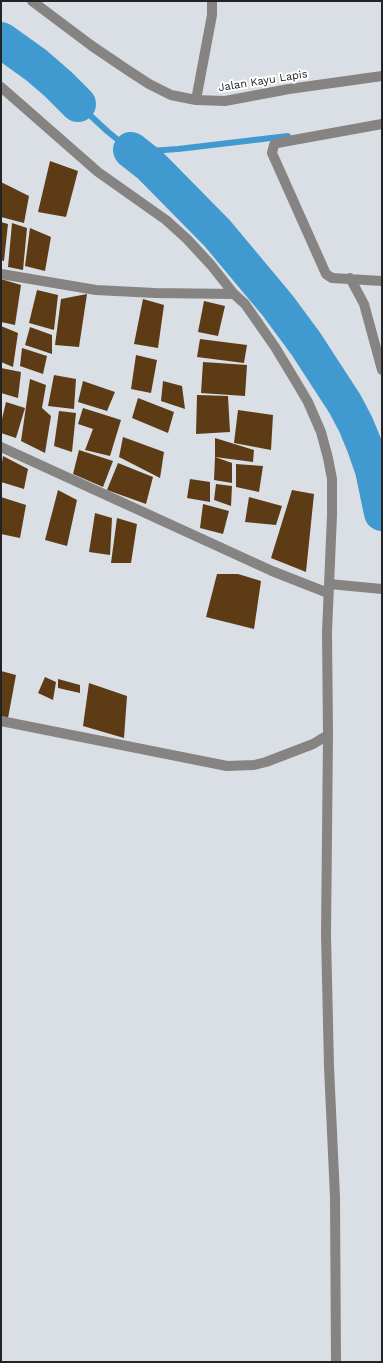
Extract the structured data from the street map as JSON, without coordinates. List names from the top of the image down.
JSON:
{
  "streets": {
    "street": ["Jalan Kayu Lapis"]
  }
}
